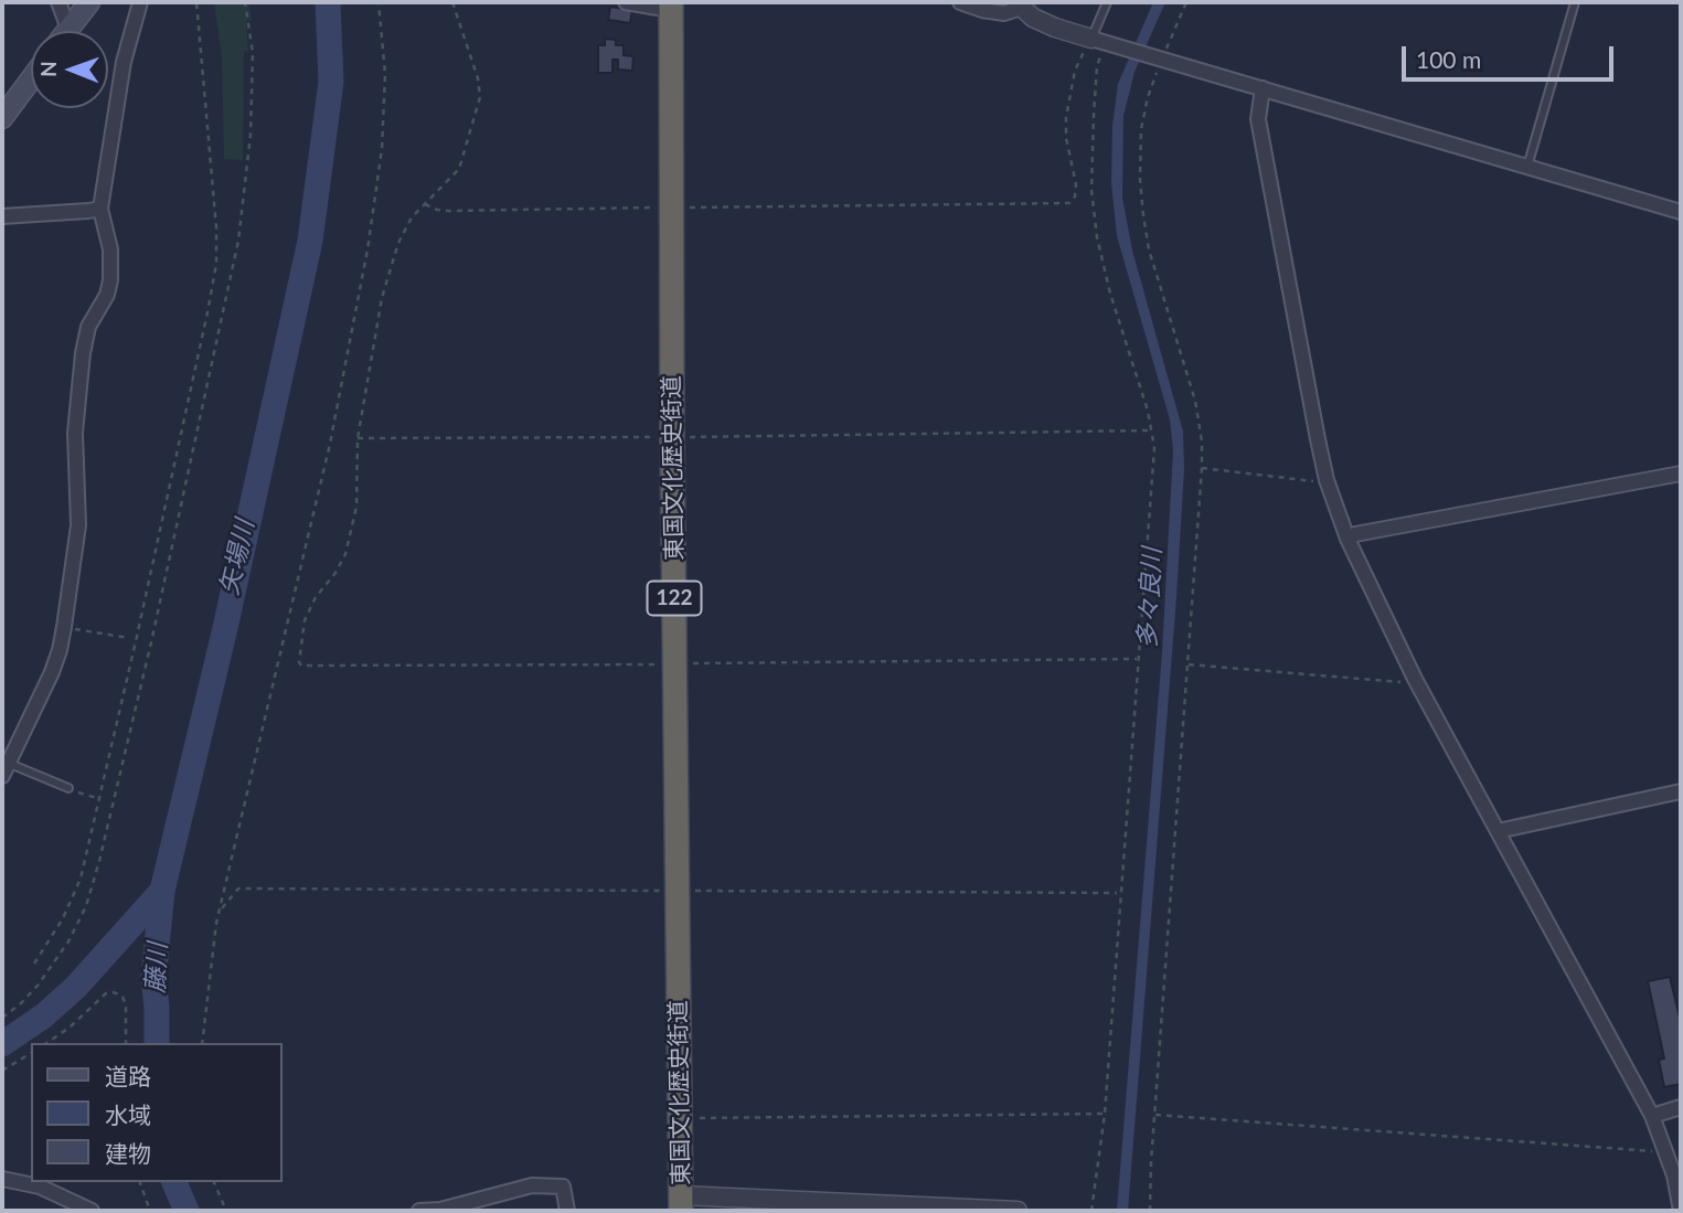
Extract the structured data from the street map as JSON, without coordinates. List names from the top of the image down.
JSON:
{
  "streets": {
    "highway": ["東国文化歴史街道", "122"]
  },
  "water": ["矢場川", "多々良川", "藤川"],
  "legend": ["道路", "水域", "建物"],
  "scale_bar": "100 m",
  "north": "left"
}
